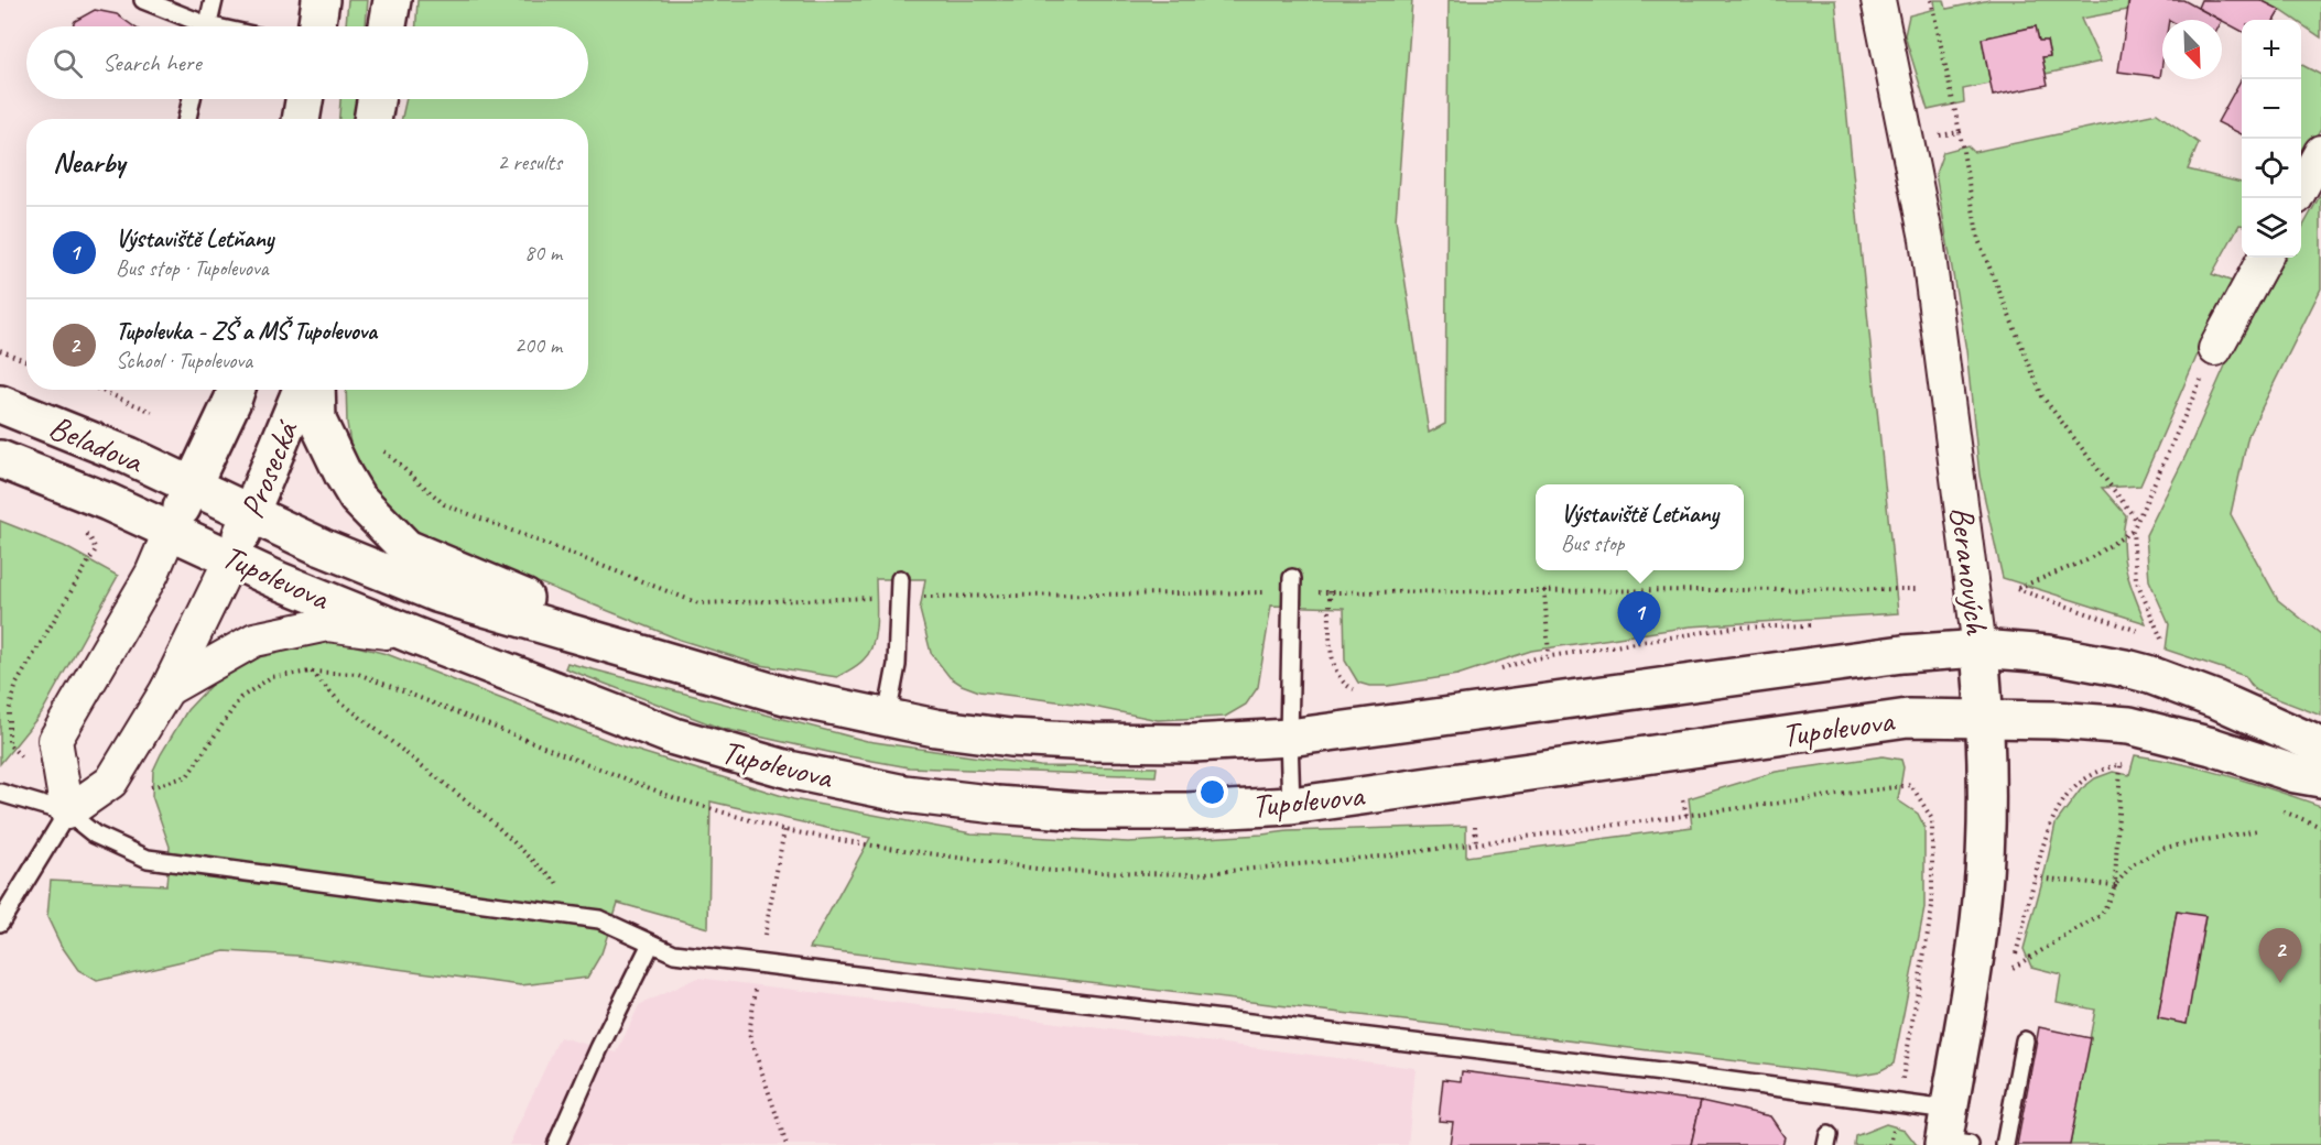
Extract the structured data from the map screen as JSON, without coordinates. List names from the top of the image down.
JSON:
{
  "streets": {
    "main road": [
      "Beladova",
      "Prosecká",
      "Beranových",
      "Tupolevova"
    ]
  },
  "crossings": [
    ["Beladova", "Prosecká"],
    ["Beladova", "Tupolevova"],
    ["Prosecká", "Tupolevova"],
    ["Beranových", "Tupolevova"]
  ],
  "north": "bottom right",
  "page": {
    "map_buttons": ["+", "−"],
    "search": "Search here",
    "heading": ["Nearby", "2 results"],
    "list": [
      {
        "mark": "1",
        "name": "Výstaviště Letňany",
        "note": "Bus stop · Tupolevova",
        "value": "80 m"
      },
      {
        "mark": "2",
        "name": "Tupolevka - ZŠ a MŠ Tupolevova",
        "note": "School · Tupolevova",
        "value": "200 m"
      }
    ],
    "popup": ["Výstaviště Letňany", "Bus stop"],
    "pins": ["1", "2"]
  }
}
